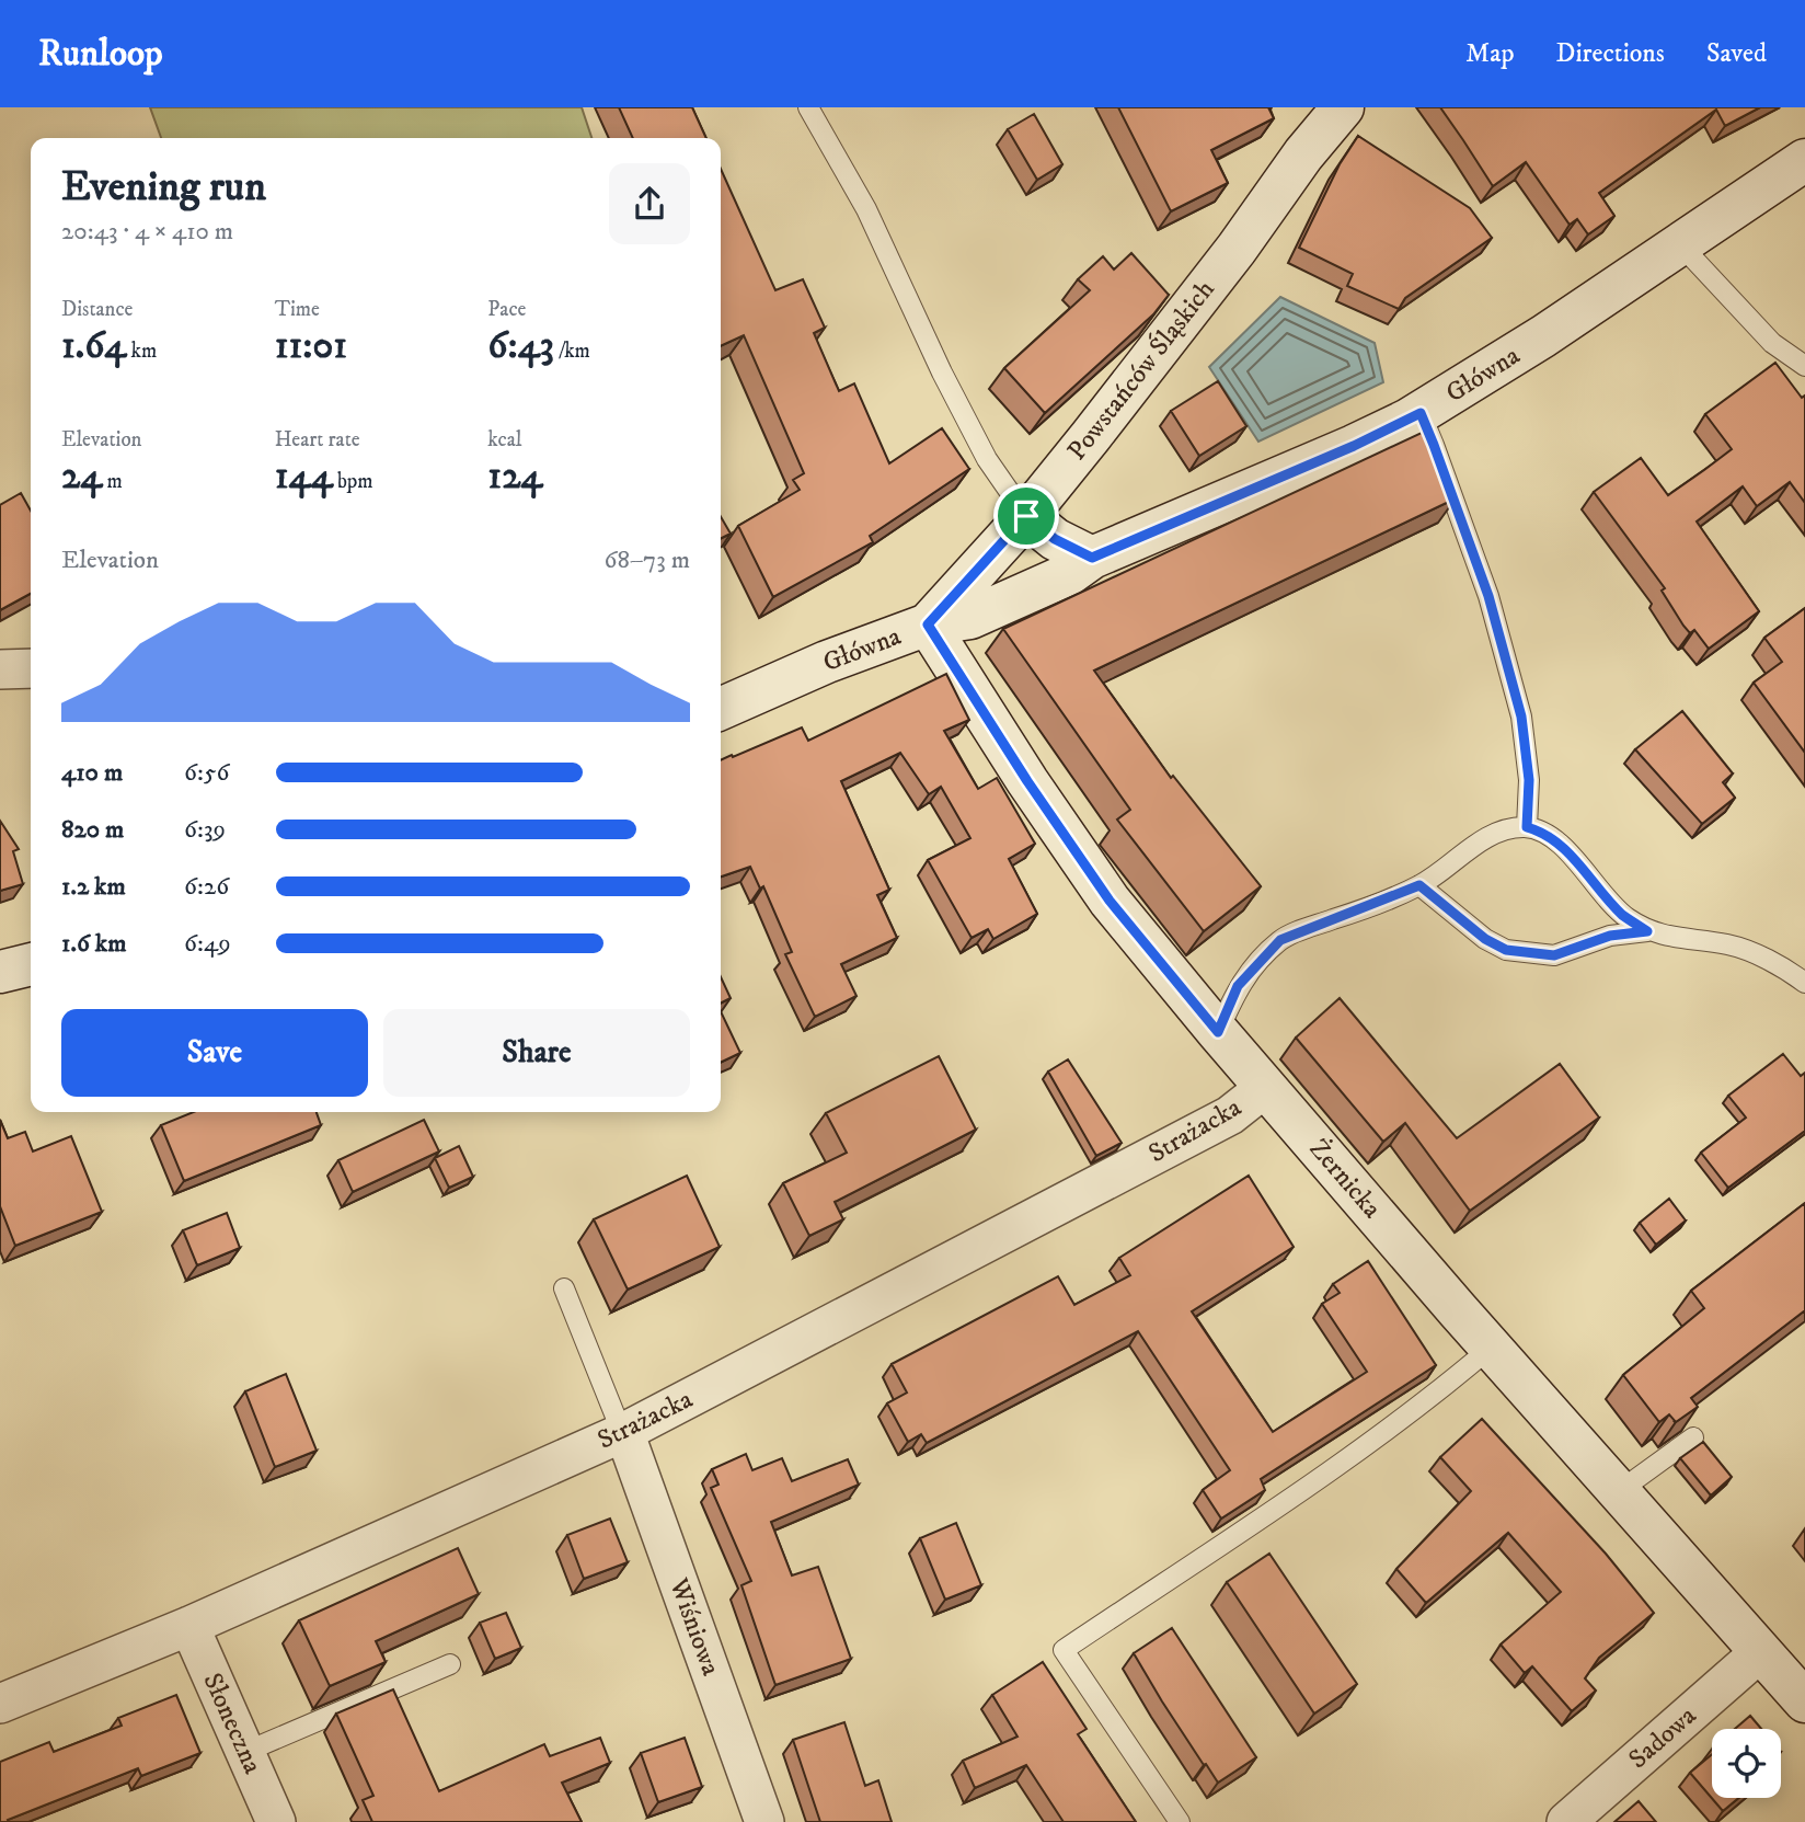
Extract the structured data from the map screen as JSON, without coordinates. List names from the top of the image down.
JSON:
{
  "streets": {
    "street": [
      "Powstańców Śląskich",
      "Główna",
      "Strażacka",
      "Żernicka",
      "Wiśniowa",
      "Słoneczna",
      "Sadowa"
    ]
  },
  "crossings": [
    ["Powstańców Śląskich", "Główna"],
    ["Powstańców Śląskich", "Żernicka"],
    ["Główna", "Żernicka"],
    ["Strażacka", "Żernicka"],
    ["Strażacka", "Wiśniowa"],
    ["Strażacka", "Słoneczna"],
    ["Żernicka", "Sadowa"]
  ],
  "page": {
    "header": "Runloop",
    "nav": ["Map", "Directions", "Saved"],
    "heading": ["Evening run", "20:43 · 4 × 410 m"],
    "stats": [
      ["Distance", "1.64 km"],
      ["Time", "11:01"],
      ["Pace", "6:43 /km"],
      ["Elevation", "24 m"],
      ["Heart rate", "144 bpm"],
      ["kcal", "124"]
    ],
    "chart": ["Elevation", "68–73 m"],
    "list": [
      {
        "name": "410 m",
        "note": "6:56"
      },
      {
        "name": "820 m",
        "note": "6:39"
      },
      {
        "name": "1.2 km",
        "note": "6:26"
      },
      {
        "name": "1.6 km",
        "note": "6:49"
      }
    ],
    "buttons": ["Save", "Share"]
  }
}
